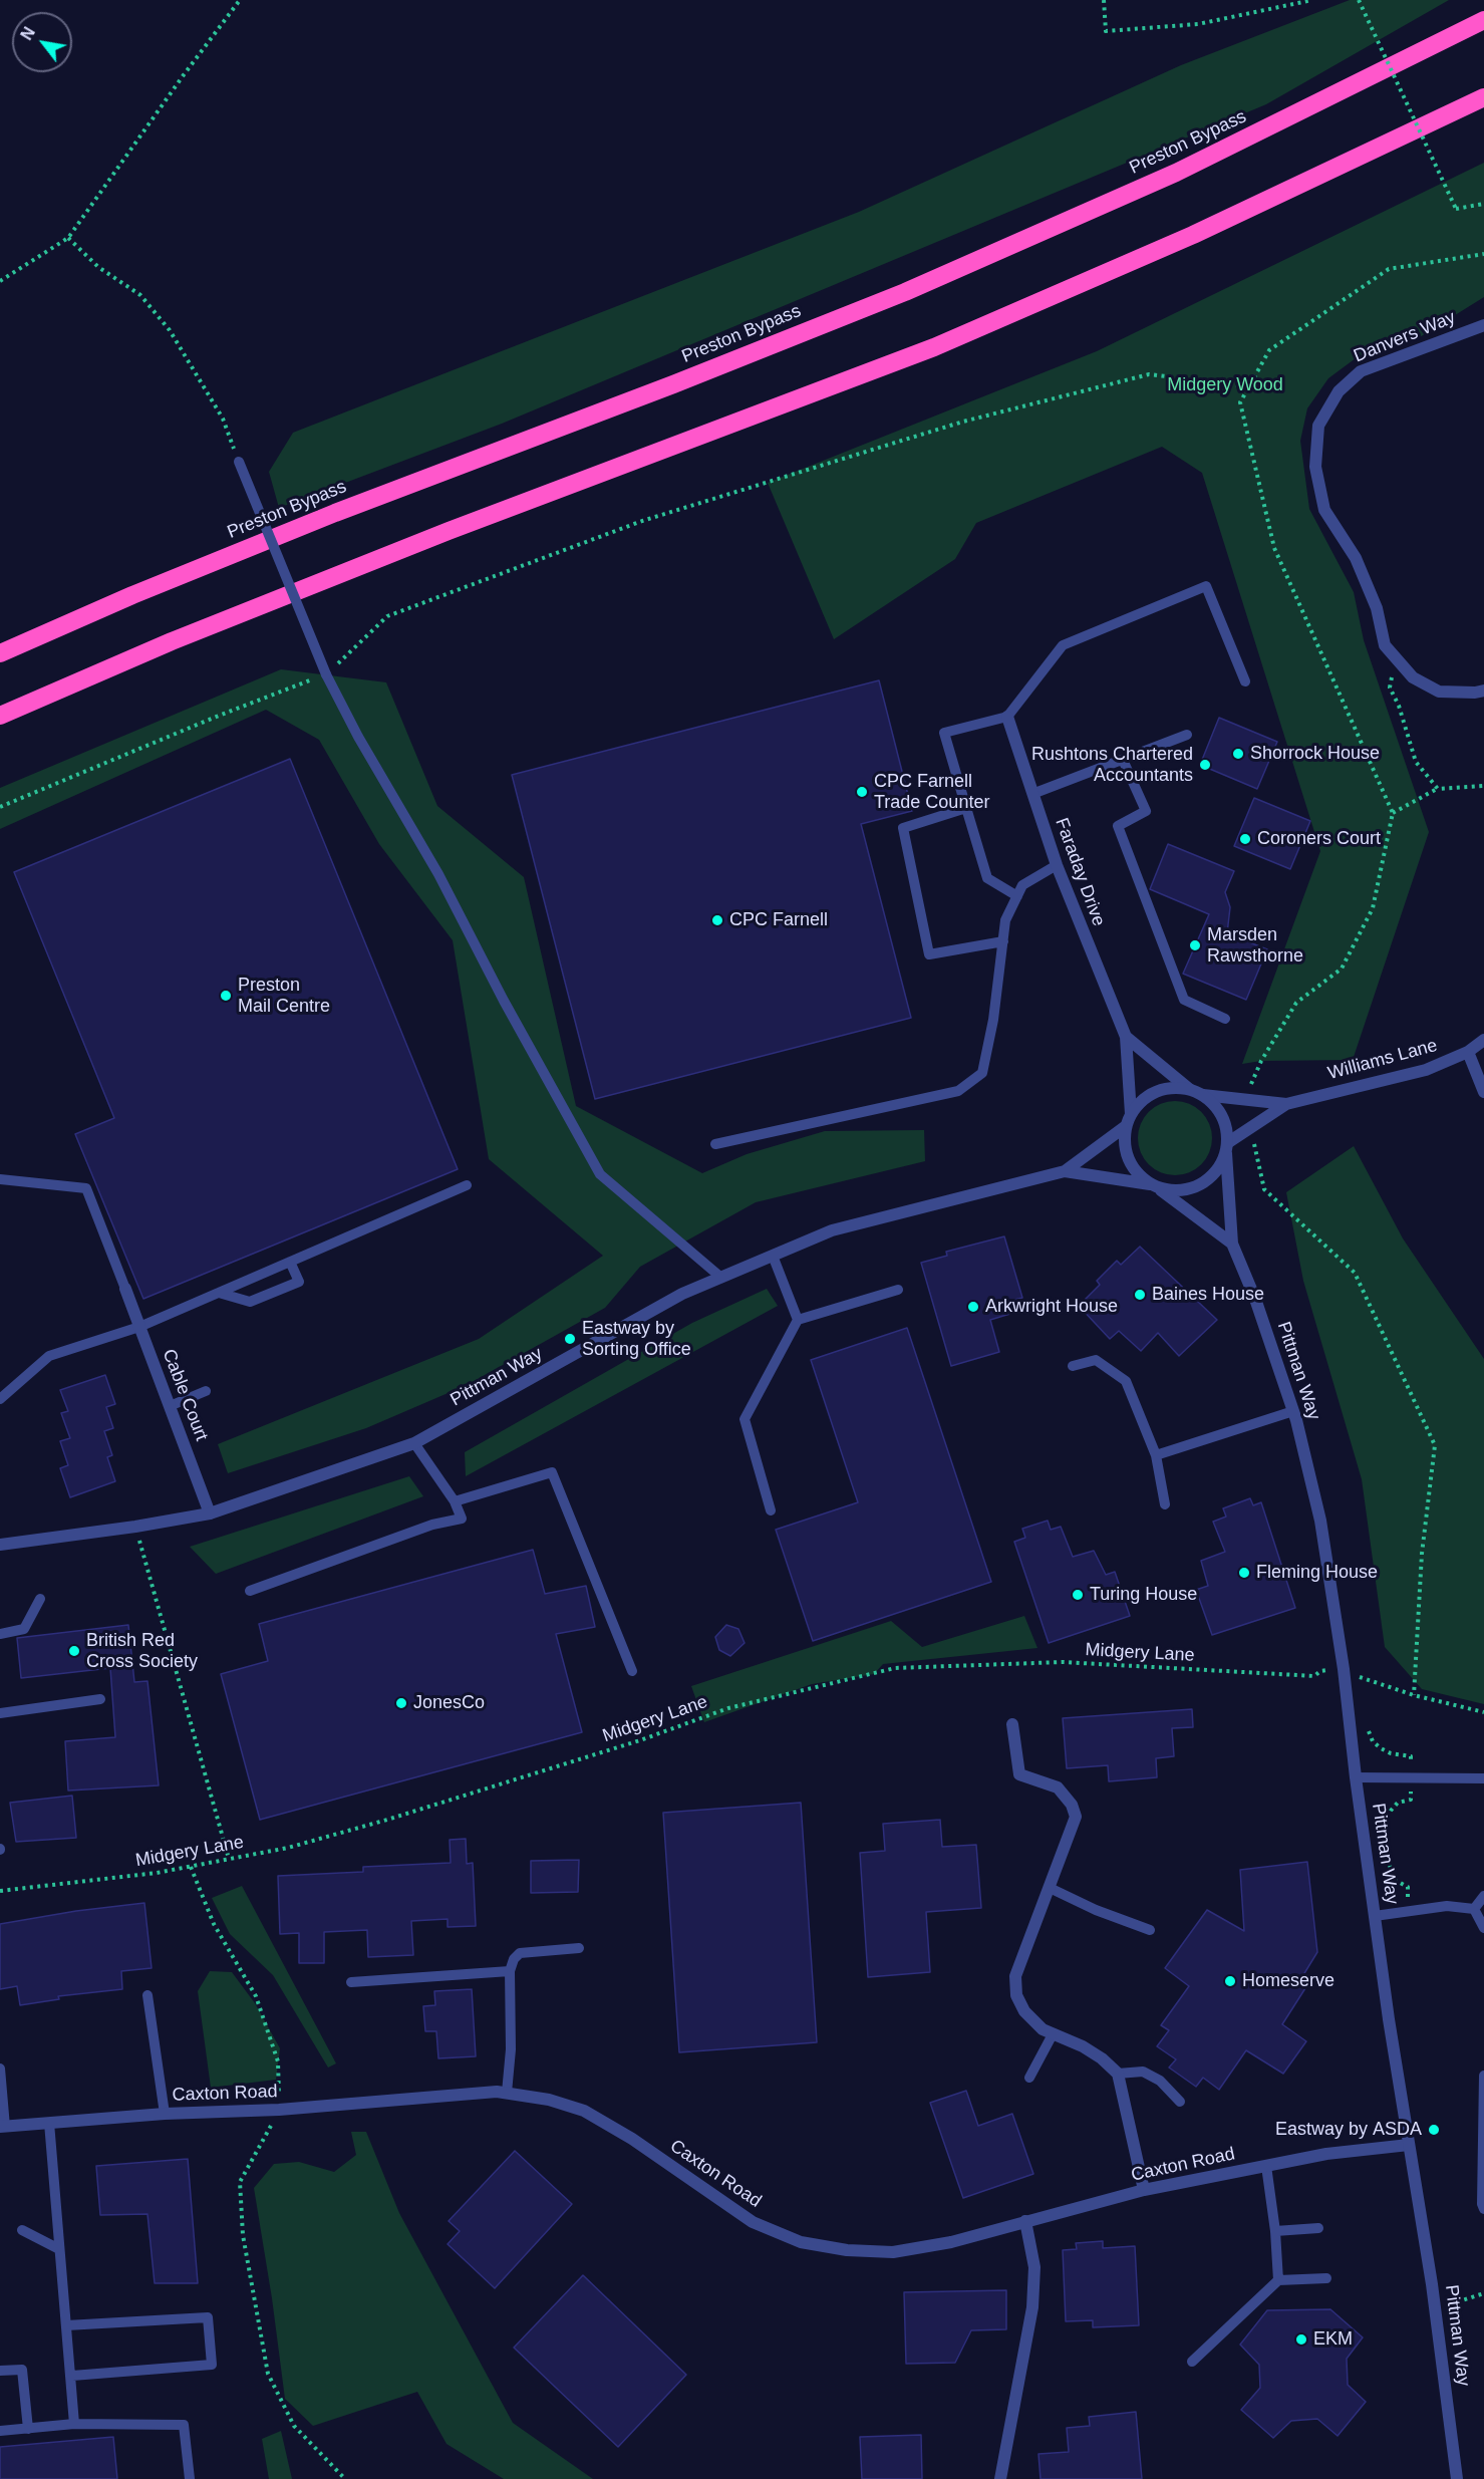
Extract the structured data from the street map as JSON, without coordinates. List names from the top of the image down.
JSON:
{
  "streets": {
    "highway": ["Preston Bypass"],
    "street": [
      "Danvers Way",
      "Faraday Drive",
      "Williams Lane",
      "Pittman Way",
      "Cable Court",
      "Caxton Road"
    ],
    "path": ["Midgery Lane"]
  },
  "crossings": [
    ["Faraday Drive", "Williams Lane"],
    ["Faraday Drive", "Pittman Way"],
    ["Williams Lane", "Pittman Way"],
    ["Pittman Way", "Cable Court"],
    ["Pittman Way", "Caxton Road"]
  ],
  "parks": ["Midgery Wood"],
  "places": [
    "Shorrock House",
    "Rushtons Chartered Accountants",
    "CPC Farnell Trade Counter",
    "Coroners Court",
    "CPC Farnell",
    "Marsden Rawsthorne",
    "Preston Mail Centre",
    "Baines House",
    "Arkwright House",
    "Eastway by Sorting Office",
    "Fleming House",
    "Turing House",
    "British Red Cross Society",
    "JonesCo",
    "Homeserve",
    "Eastway by ASDA",
    "EKM"
  ],
  "north": "top left"
}
